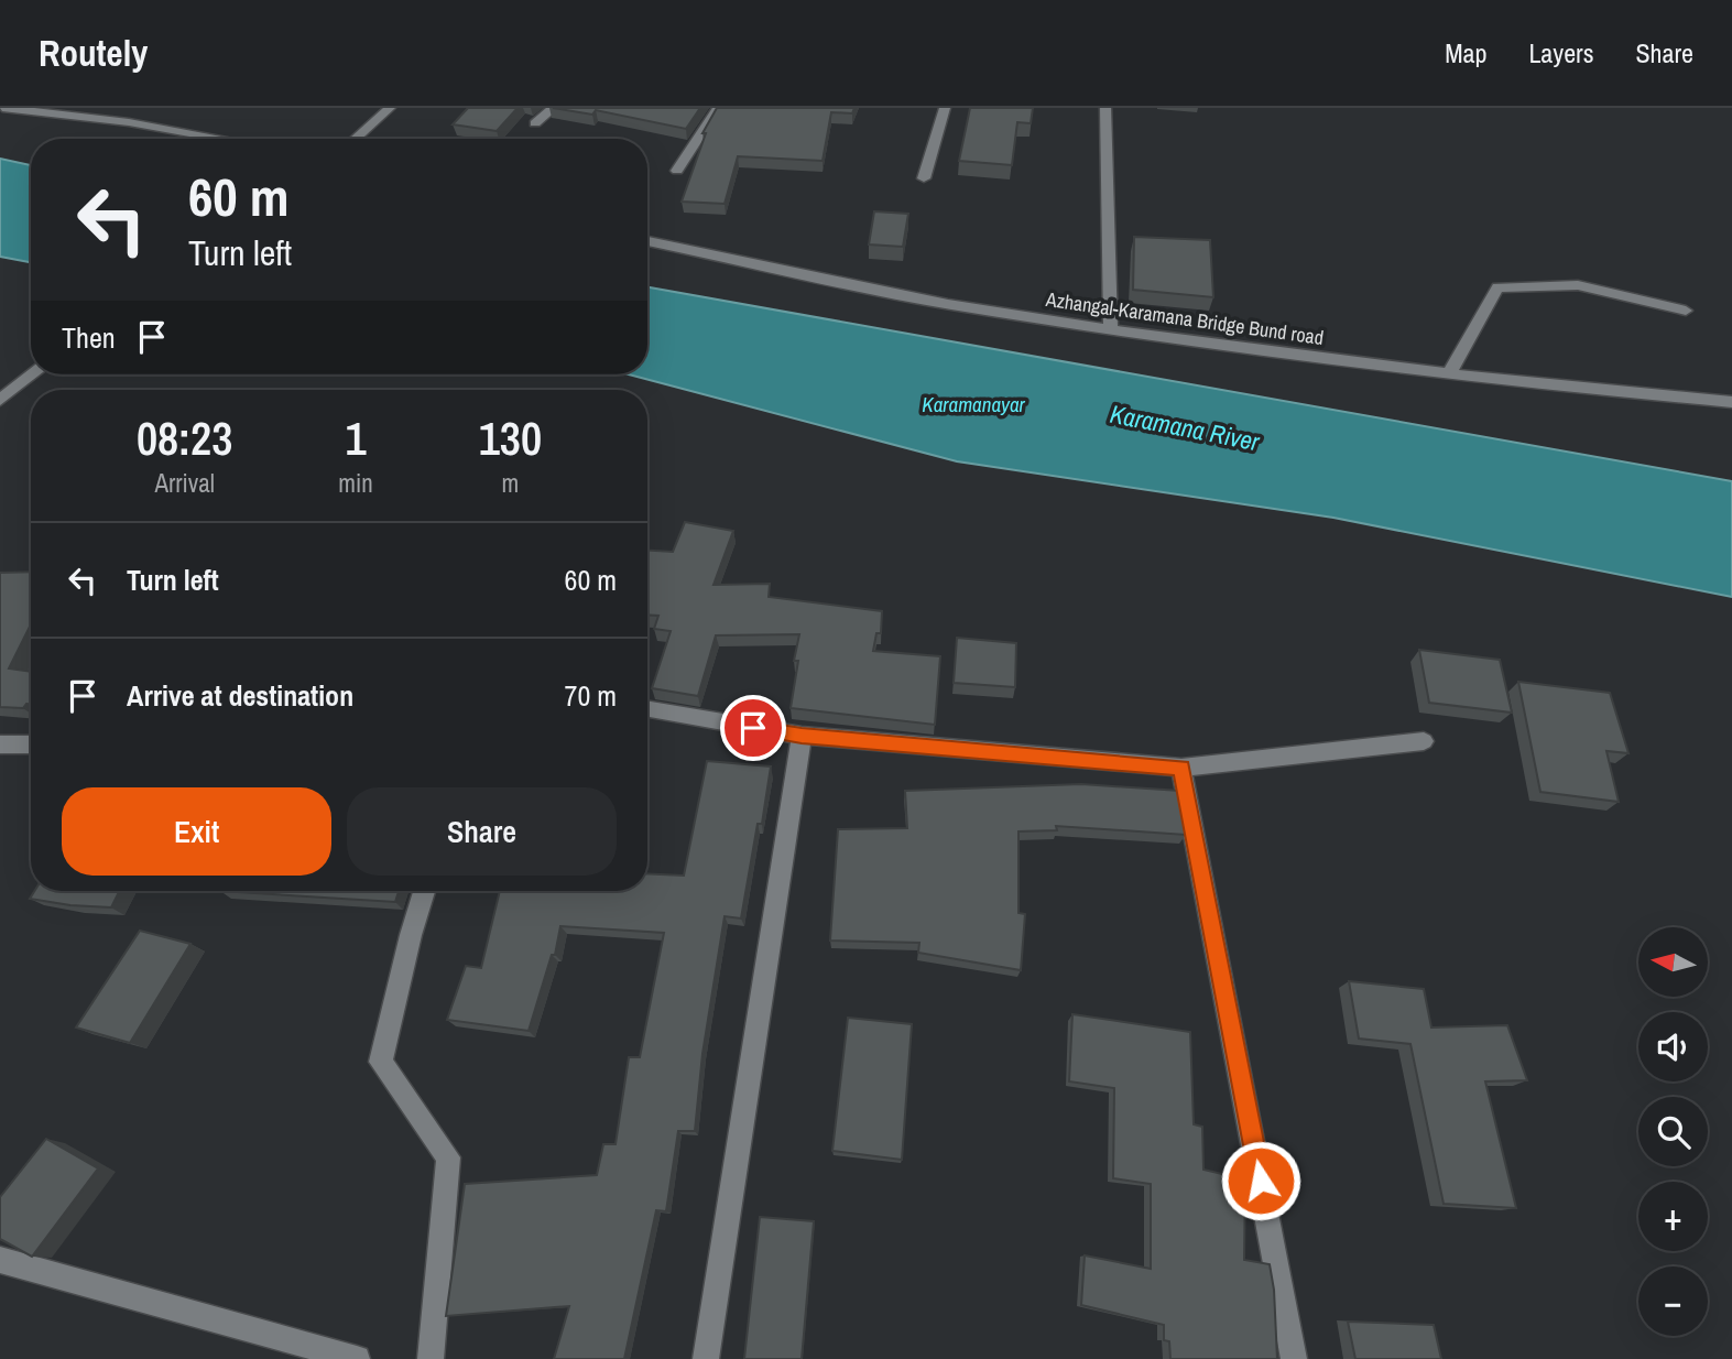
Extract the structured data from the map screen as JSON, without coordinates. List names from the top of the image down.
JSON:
{
  "streets": {
    "street": ["Azhangal-Karamana Bridge Bund road"]
  },
  "water": ["Karamanayar", "Karamana River"],
  "north": "left",
  "page": {
    "header": "Routely",
    "nav": ["Map", "Layers", "Share"],
    "turn": ["60 m", "Turn left"],
    "then": "Then",
    "eta": [
      "08:23",
      "Arrival",
      "1",
      "min",
      "130",
      "m"
    ],
    "list": [
      {
        "name": "Turn left",
        "value": "60 m"
      },
      {
        "name": "Arrive at destination",
        "value": "70 m"
      }
    ],
    "buttons": ["Exit", "Share"],
    "map_buttons": ["+", "−"]
  }
}
